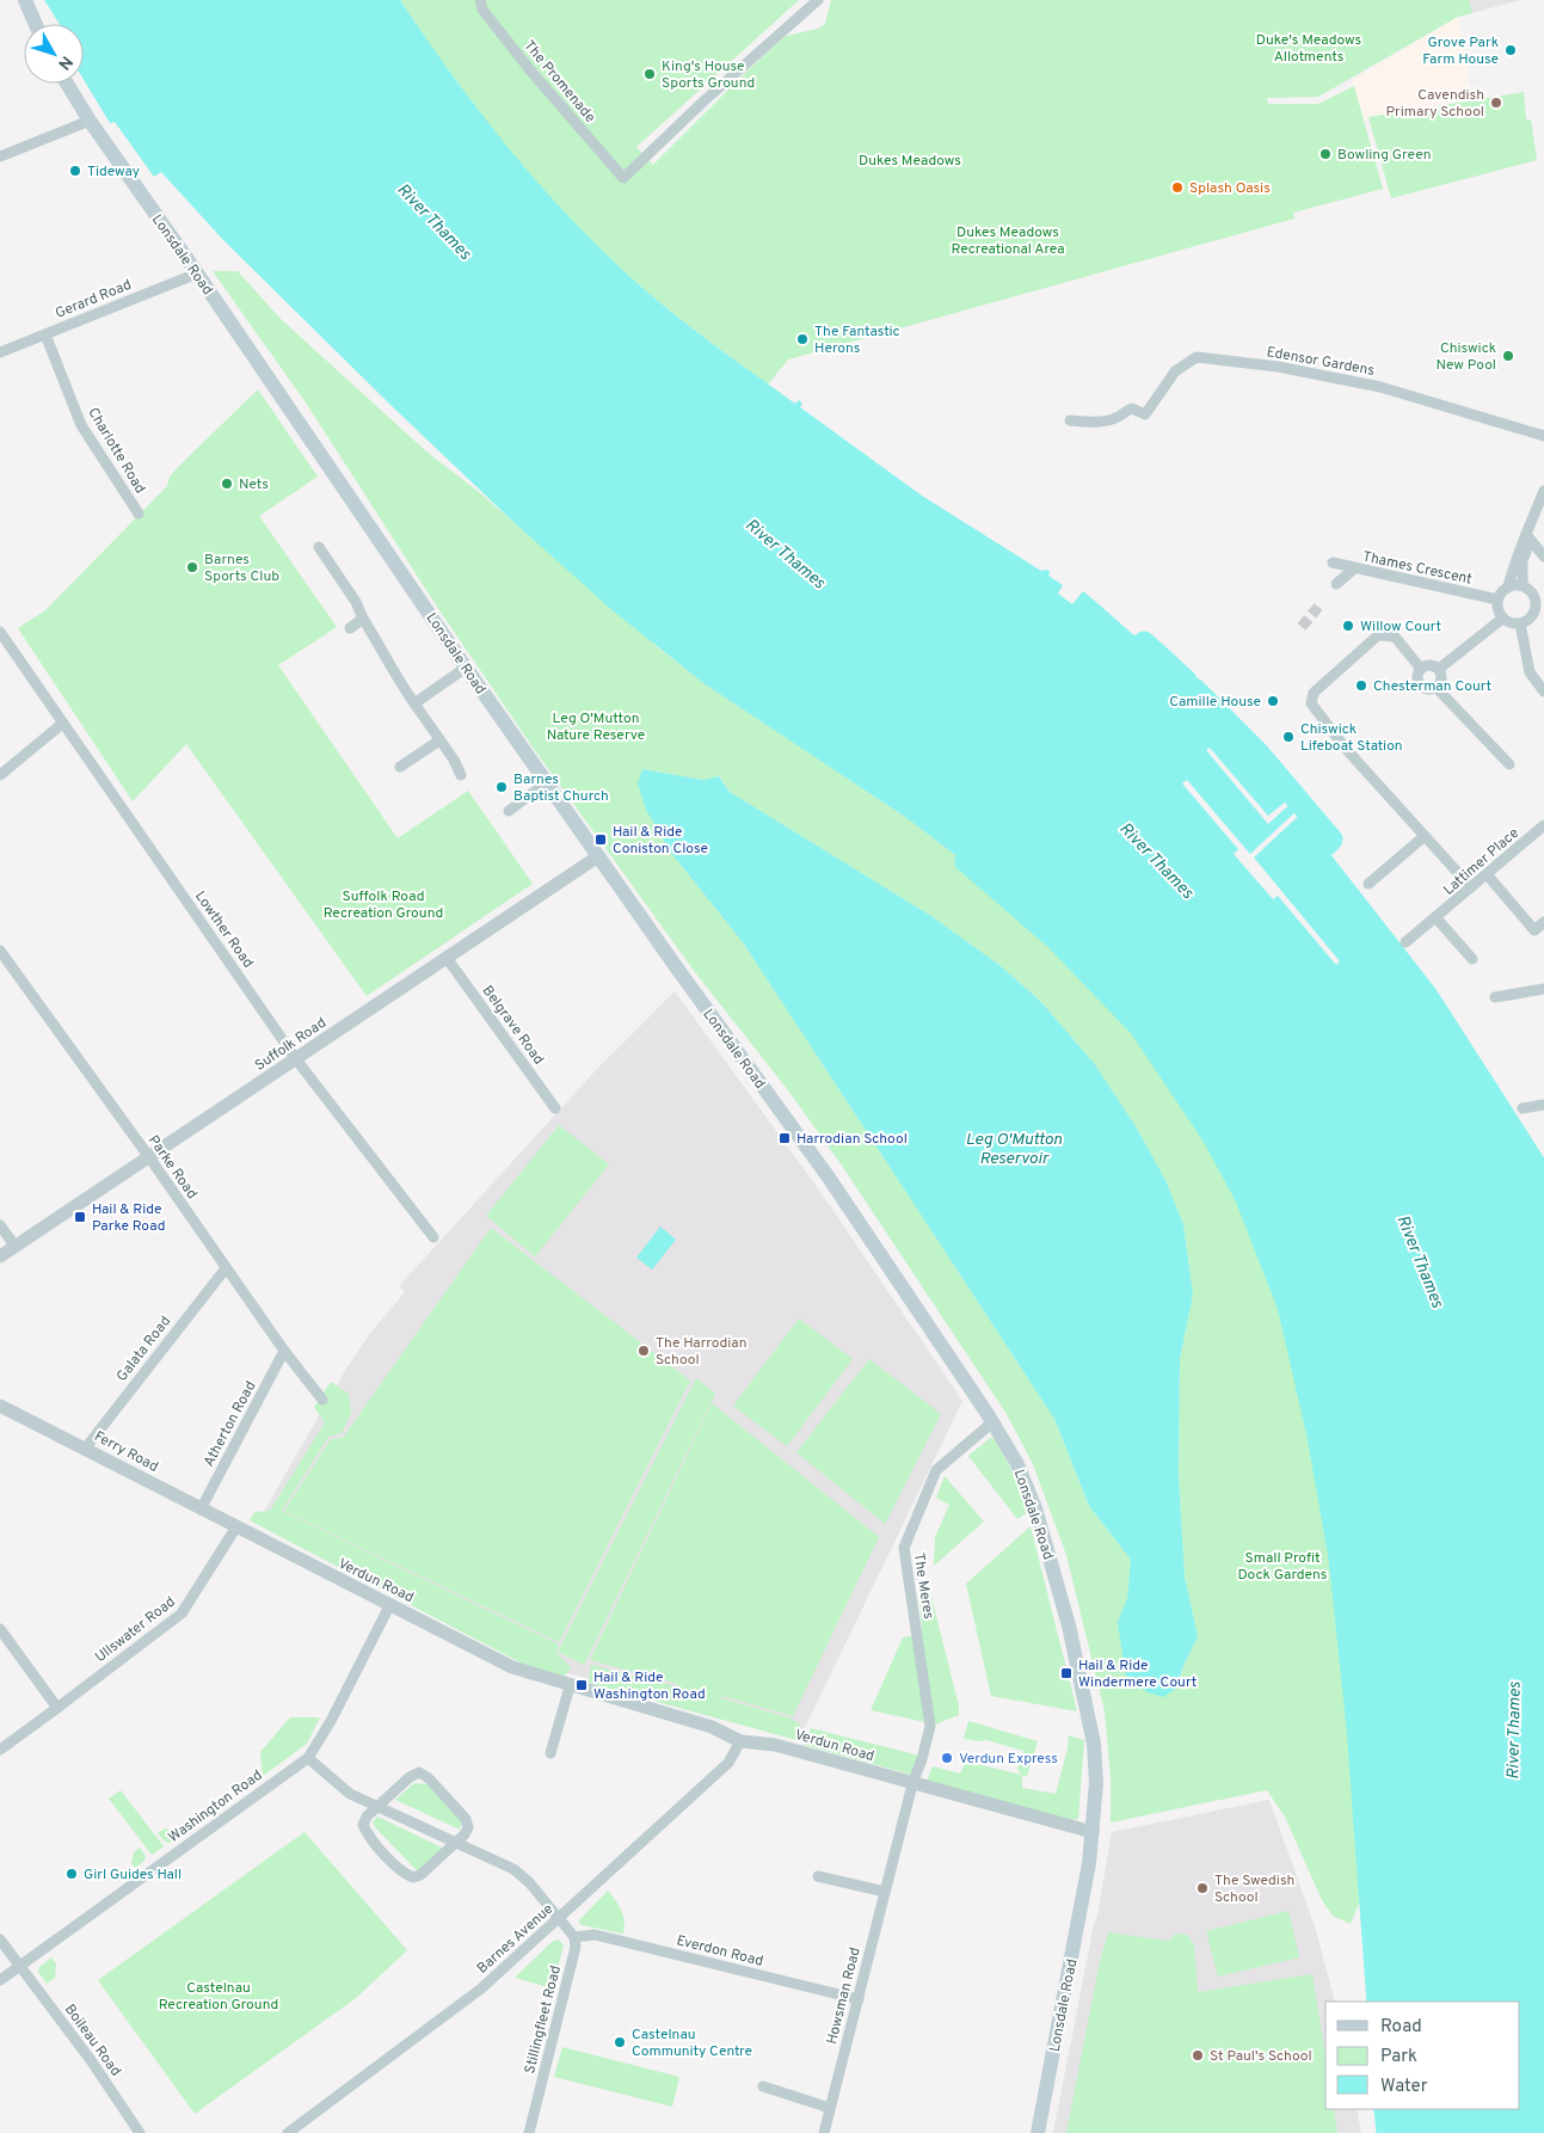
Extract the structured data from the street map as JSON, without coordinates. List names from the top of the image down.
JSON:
{
  "streets": {
    "main road": ["Lonsdale Road"],
    "street": [
      "The Promenade",
      "Gerard Road",
      "Edensor Gardens",
      "Charlotte Road",
      "Thames Crescent",
      "Lattimer Place",
      "Lowther Road",
      "Belgrave Road",
      "Suffolk Road",
      "Parke Road",
      "Galata Road",
      "Atherton Road",
      "Ferry Road",
      "Verdun Road",
      "The Meres",
      "Ullswater Road",
      "Washington Road",
      "Barnes Avenue",
      "Everdon Road",
      "Howsman Road",
      "Stillingfleet Road",
      "Boileau Road"
    ]
  },
  "crossings": [
    ["Lonsdale Road", "Gerard Road"],
    ["Lonsdale Road", "Suffolk Road"],
    ["Lonsdale Road", "Verdun Road"],
    ["Lonsdale Road", "The Meres"],
    ["Gerard Road", "Charlotte Road"],
    ["Lowther Road", "Suffolk Road"],
    ["Belgrave Road", "Suffolk Road"],
    ["Suffolk Road", "Parke Road"],
    ["Parke Road", "Galata Road"],
    ["Parke Road", "Atherton Road"],
    ["Galata Road", "Ferry Road"],
    ["Atherton Road", "Ferry Road"],
    ["Ferry Road", "Verdun Road"],
    ["Ferry Road", "Ullswater Road"],
    ["Verdun Road", "The Meres"],
    ["Verdun Road", "Ullswater Road"],
    ["Verdun Road", "Washington Road"],
    ["Verdun Road", "Barnes Avenue"],
    ["Verdun Road", "Howsman Road"],
    ["The Meres", "Howsman Road"],
    ["Washington Road", "Boileau Road"],
    ["Everdon Road", "Howsman Road"],
    ["Everdon Road", "Stillingfleet Road"]
  ],
  "water": ["River Thames", "Leg O'Mutton Reservoir"],
  "parks": [
    "Duke's Meadows Allotments",
    "Dukes Meadows",
    "Dukes Meadows Recreational Area",
    "Leg O'Mutton Nature Reserve",
    "Suffolk Road Recreation Ground",
    "Small Profit Dock Gardens",
    "Castelnau Recreation Ground"
  ],
  "places": {
    "other": [
      "Grove Park Farm House",
      "King's House Sports Ground",
      "Cavendish Primary School",
      "Bowling Green",
      "Tideway",
      "Splash Oasis",
      "The Fantastic Herons",
      "Chiswick New Pool",
      "Nets",
      "Barnes Sports Club",
      "Willow Court",
      "Chesterman Court",
      "Camille House",
      "Chiswick Lifeboat Station",
      "Barnes Baptist Church",
      "The Harrodian School",
      "Verdun Express",
      "Girl Guides Hall",
      "The Swedish School",
      "Castelnau Community Centre",
      "St Paul's School"
    ],
    "transit": [
      "Hail & Ride Coniston Close",
      "Harrodian School",
      "Hail & Ride Parke Road",
      "Hail & Ride Windermere Court",
      "Hail & Ride Washington Road"
    ]
  },
  "legend": ["Road", "Park", "Water"],
  "north": "bottom right"
}
